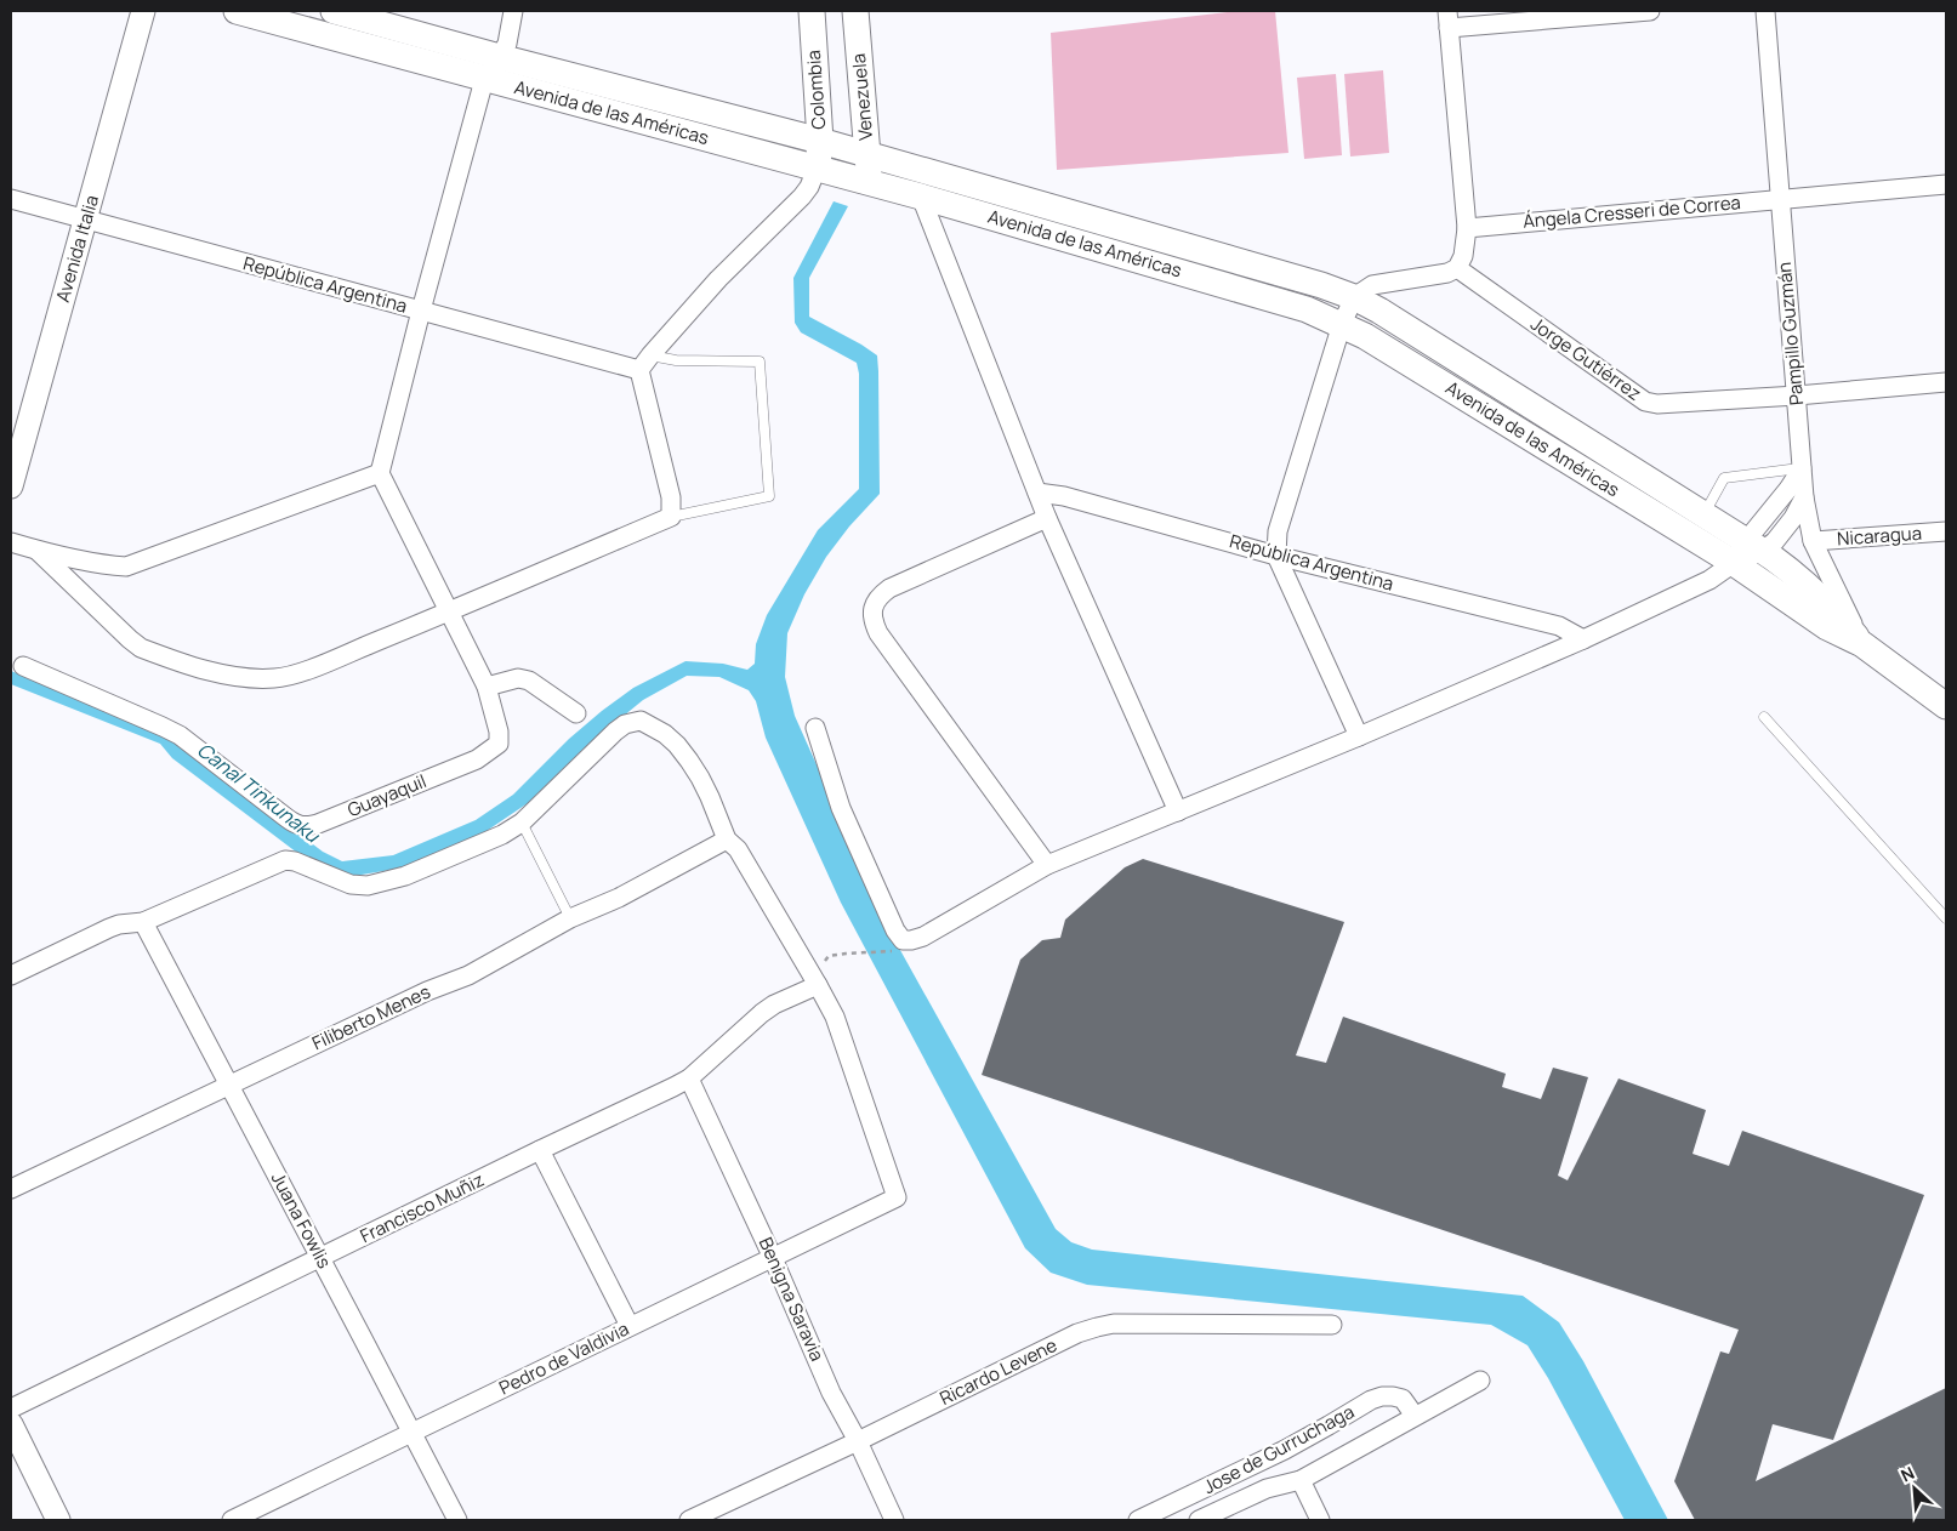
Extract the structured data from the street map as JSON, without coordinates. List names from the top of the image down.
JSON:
{
  "streets": {
    "main road": ["Colombia", "Venezuela", "Avenida de las Américas"],
    "street": [
      "Ángela Cresseri de Correa",
      "Avenida Italia",
      "República Argentina",
      "Pampillo Guzmán",
      "Jorge Gutiérrez",
      "Nicaragua",
      "Guayaquil",
      "Filiberto Menes",
      "Francisco Muñiz",
      "Juana Fowlis",
      "Benigna Saravia",
      "Pedro de Valdivia",
      "Ricardo Levene",
      "Jose de Gurruchaga"
    ]
  },
  "crossings": [
    ["Colombia", "Avenida de las Américas"],
    ["Venezuela", "Avenida de las Américas"],
    ["Avenida de las Américas", "Pampillo Guzmán"],
    ["Ángela Cresseri de Correa", "Pampillo Guzmán"],
    ["Avenida Italia", "República Argentina"],
    ["Pampillo Guzmán", "Jorge Gutiérrez"],
    ["Pampillo Guzmán", "Nicaragua"],
    ["Filiberto Menes", "Juana Fowlis"],
    ["Francisco Muñiz", "Juana Fowlis"],
    ["Francisco Muñiz", "Benigna Saravia"],
    ["Francisco Muñiz", "Pedro de Valdivia"],
    ["Juana Fowlis", "Pedro de Valdivia"],
    ["Benigna Saravia", "Pedro de Valdivia"],
    ["Benigna Saravia", "Ricardo Levene"]
  ],
  "water": ["Canal Tinkunaku"],
  "north": "top left"
}
